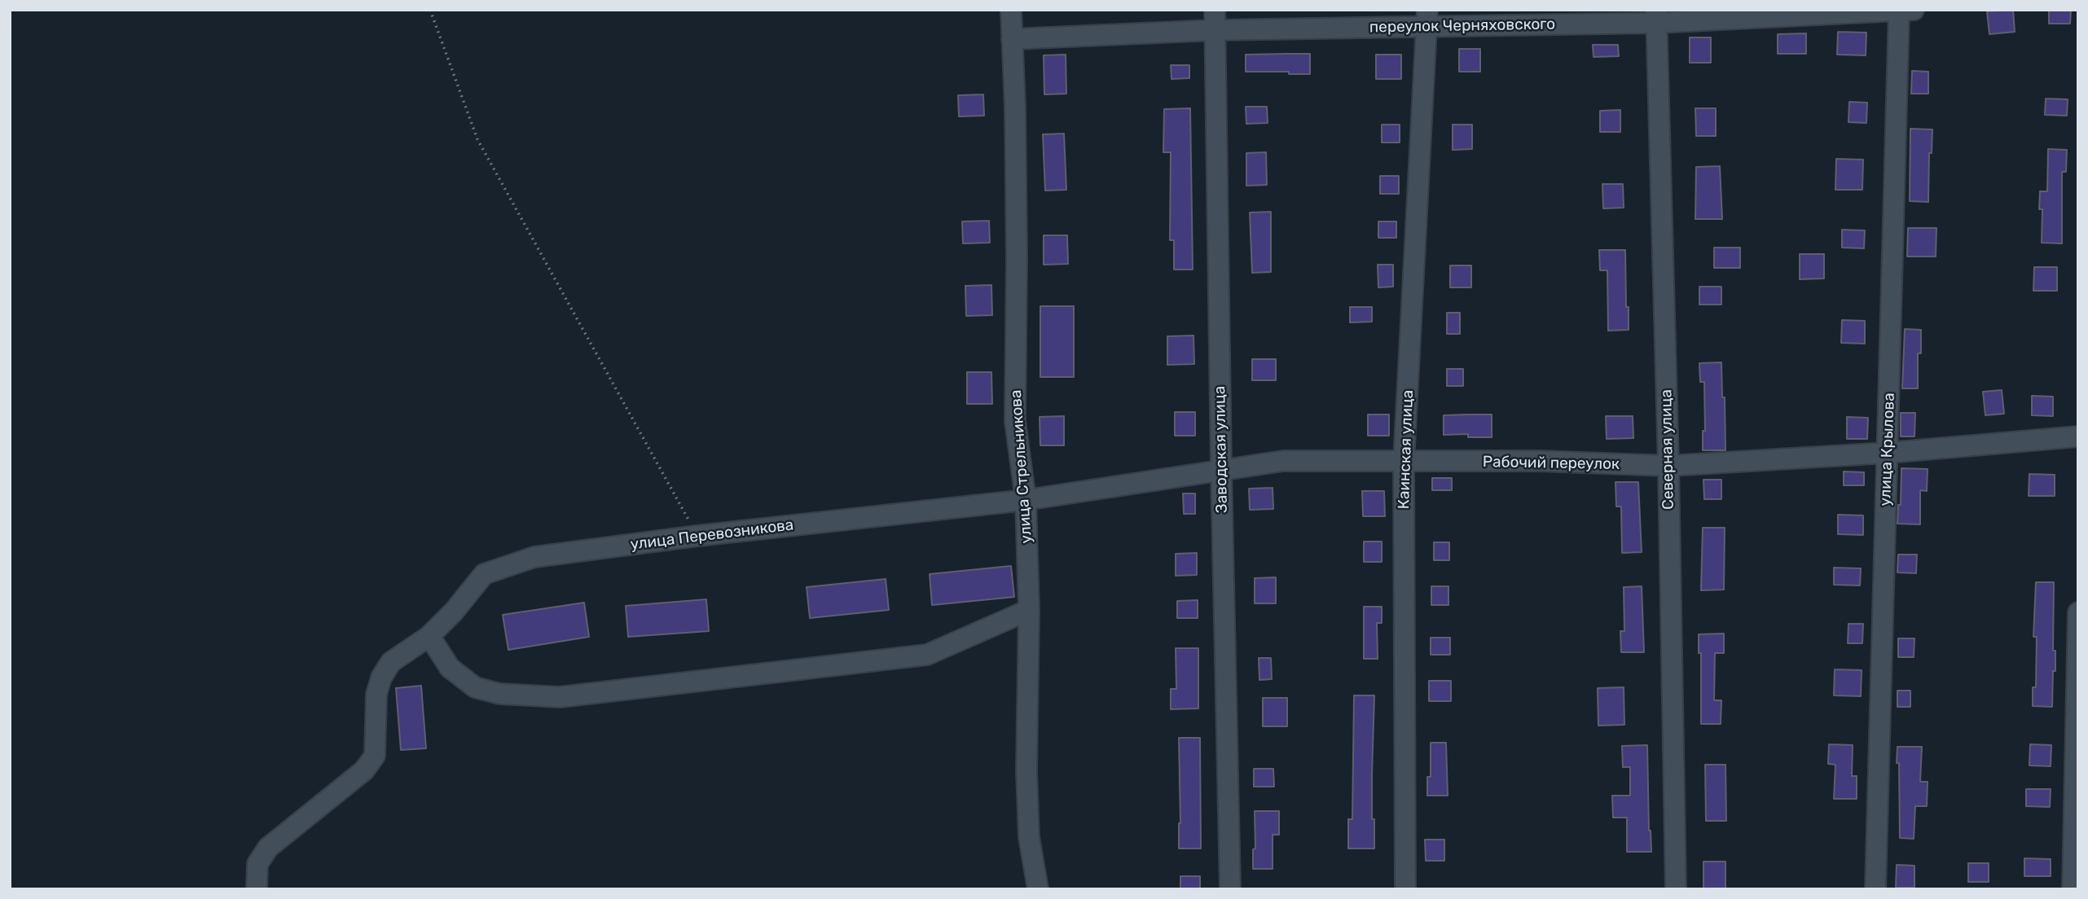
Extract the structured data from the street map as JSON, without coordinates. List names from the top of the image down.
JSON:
{
  "streets": {
    "street": [
      "переулок Черняховского",
      "Заводская улица",
      "Каинская улица",
      "Северная улица",
      "улица Крылова",
      "Рабочий переулок",
      "улица Стрельникова",
      "улица Перевозникова"
    ]
  },
  "crossings": [
    ["переулок Черняховского", "Заводская улица"],
    ["переулок Черняховского", "Каинская улица"],
    ["переулок Черняховского", "Северная улица"],
    ["переулок Черняховского", "улица Крылова"],
    ["переулок Черняховского", "улица Стрельникова"],
    ["Заводская улица", "Рабочий переулок"],
    ["Каинская улица", "Рабочий переулок"],
    ["Северная улица", "Рабочий переулок"],
    ["улица Крылова", "Рабочий переулок"],
    ["Рабочий переулок", "улица Стрельникова"],
    ["Рабочий переулок", "улица Перевозникова"],
    ["улица Стрельникова", "улица Перевозникова"]
  ]
}
